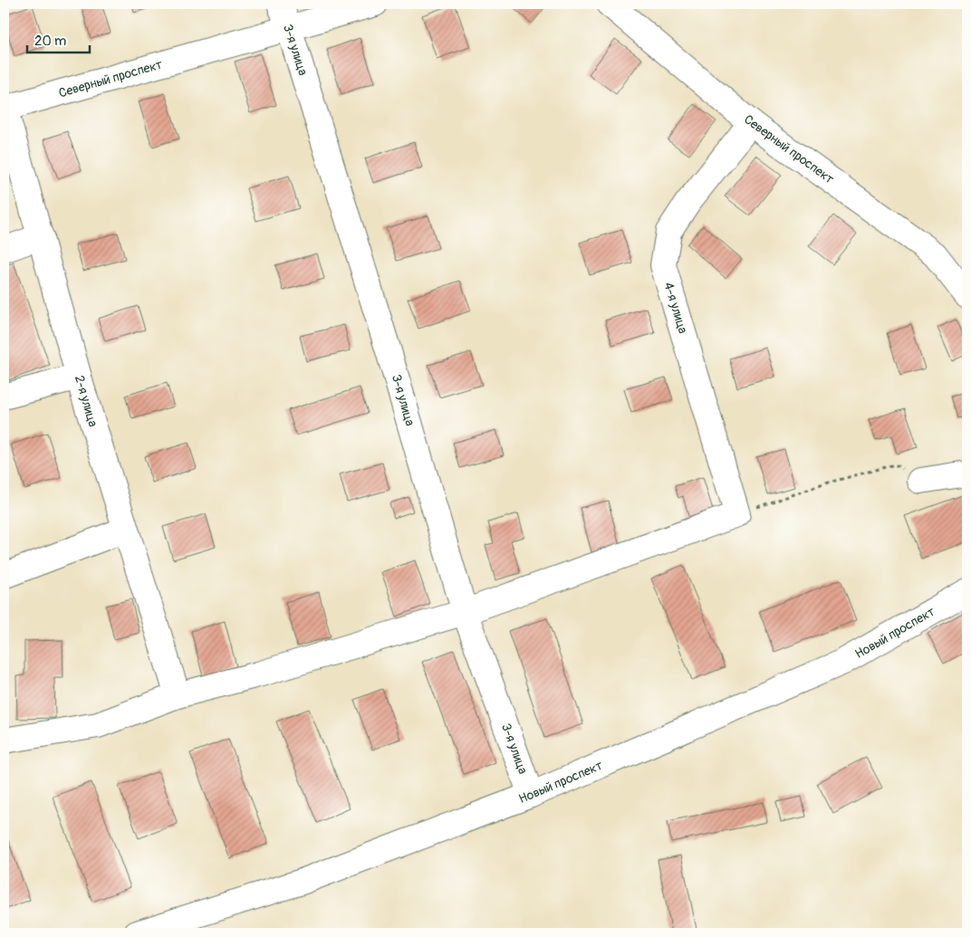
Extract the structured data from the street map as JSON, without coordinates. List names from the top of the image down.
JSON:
{
  "streets": {
    "street": [
      "3-я улица",
      "Северный проспект",
      "4-я улица",
      "2-я улица",
      "Новый проспект"
    ]
  },
  "crossings": [
    ["3-я улица", "Северный проспект"],
    ["3-я улица", "Новый проспект"],
    ["Северный проспект", "4-я улица"],
    ["Северный проспект", "2-я улица"]
  ],
  "scale_bar": "20 m"
}
